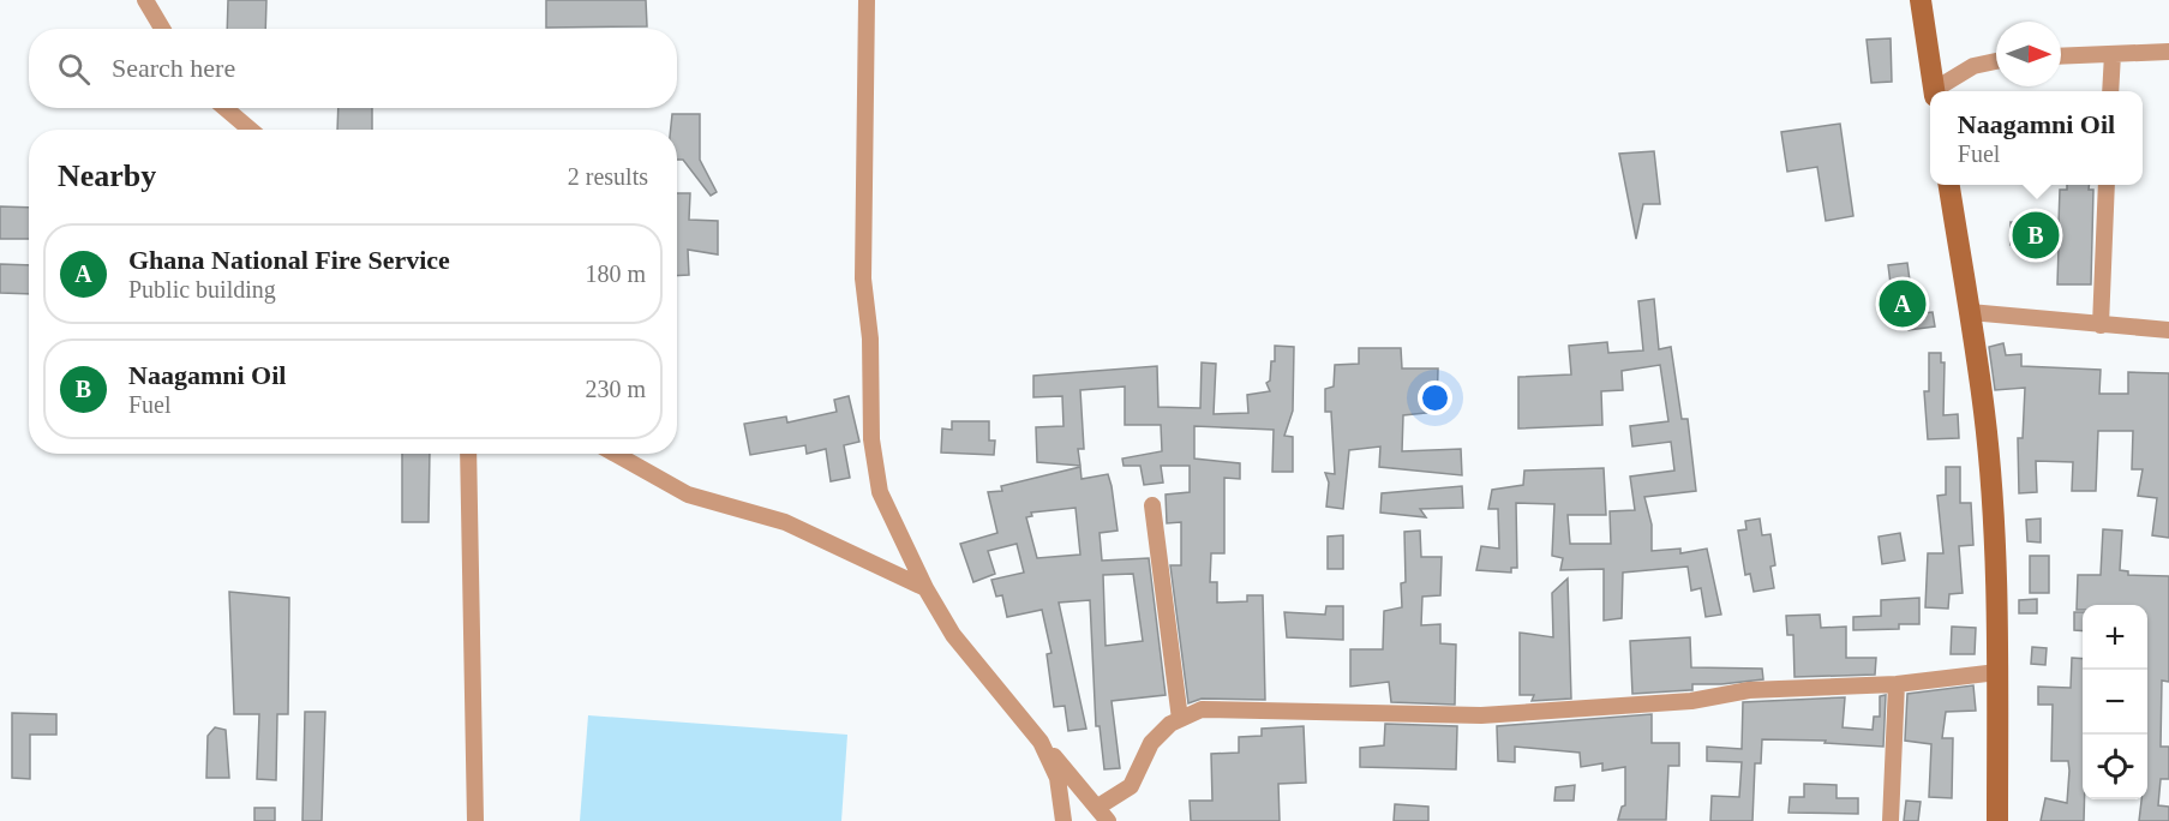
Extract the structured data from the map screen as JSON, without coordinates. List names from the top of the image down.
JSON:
{
  "north": "right",
  "page": {
    "search": "Search here",
    "popup": ["Naagamni Oil", "Fuel"],
    "heading": ["Nearby", "2 results"],
    "pins": ["B", "A"],
    "list": [
      {
        "mark": "A",
        "name": "Ghana National Fire Service",
        "note": "Public building",
        "value": "180 m"
      },
      {
        "mark": "B",
        "name": "Naagamni Oil",
        "note": "Fuel",
        "value": "230 m"
      }
    ],
    "map_buttons": ["+", "−"]
  }
}
